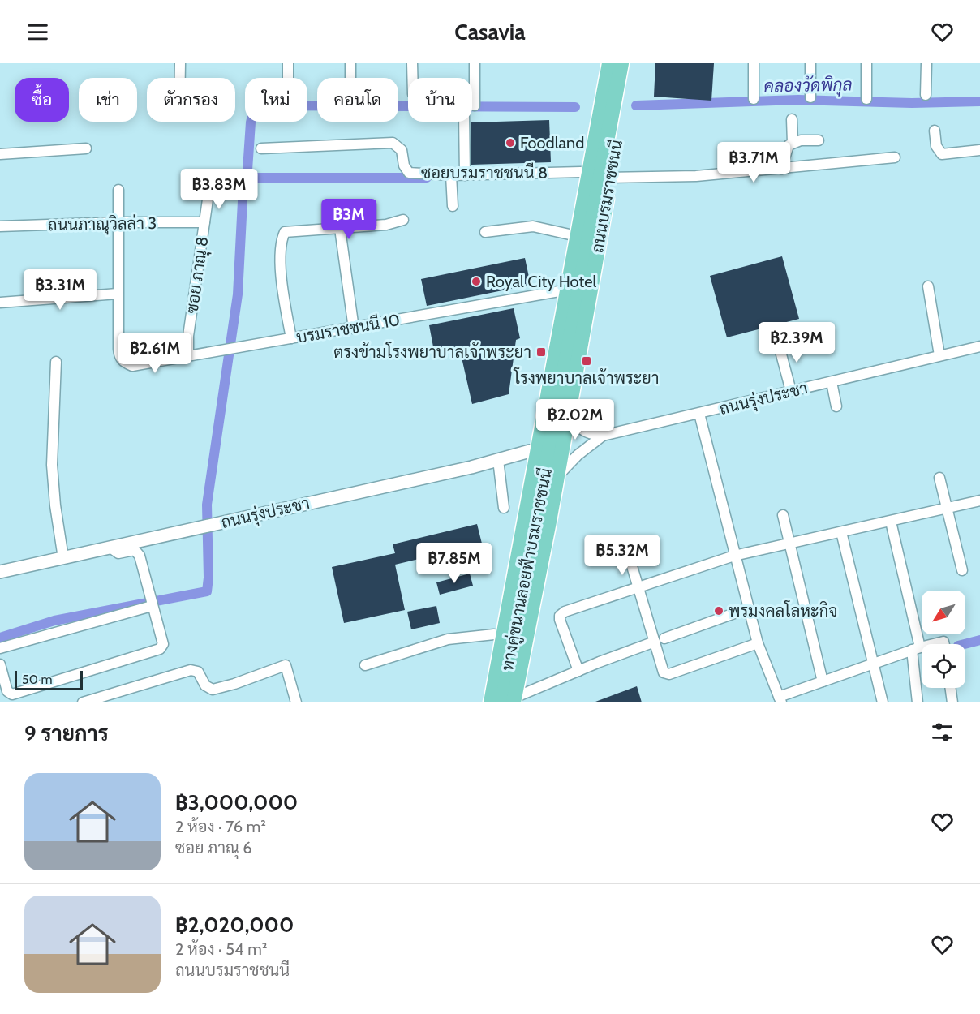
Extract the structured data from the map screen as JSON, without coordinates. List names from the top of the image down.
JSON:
{
  "streets": {
    "main road": ["ถนนบรมราชชนนี", "ทางคู่ขนานลอยฟ้าบรมราชชนนี"],
    "street": [
      "ซอยบรมราชชนนี 8",
      "ถนนภาณุวิลล่า 3",
      "ซอย ภาณุ 8",
      "บรมราชชนนี 10",
      "ถนนรุ่งประชา"
    ]
  },
  "crossings": [
    ["ซอยบรมราชชนนี 8", "ถนนบรมราชชนนี"],
    ["ถนนบรมราชชนนี", "บรมราชชนนี 10"],
    ["ถนนบรมราชชนนี", "ถนนรุ่งประชา"],
    ["ถนนบรมราชชนนี", "ทางคู่ขนานลอยฟ้าบรมราชชนนี"],
    ["ถนนภาณุวิลล่า 3", "ซอย ภาณุ 8"],
    ["ซอย ภาณุ 8", "บรมราชชนนี 10"]
  ],
  "water": ["คลองวัดพิกุล"],
  "places": {
    "other": ["Foodland", "Royal City Hotel", "พรมงคลโลหะกิจ"],
    "transit": ["ตรงข้ามโรงพยาบาลเจ้าพระยา", "โรงพยาบาลเจ้าพระยา"]
  },
  "scale_bar": "50 m",
  "north": "bottom left",
  "page": {
    "header": "Casavia",
    "chip": [
      "ซื้อ",
      "เช่า",
      "ตัวกรอง",
      "ใหม่",
      "คอนโด",
      "บ้าน"
    ],
    "price": [
      "฿3.71M",
      "฿3.83M",
      "฿3M",
      "฿3.31M",
      "฿2.39M",
      "฿2.61M",
      "฿2.02M",
      "฿5.32M",
      "฿7.85M"
    ],
    "scale": "50 m",
    "heading": "9 รายการ",
    "list": [
      {
        "name": "฿3,000,000",
        "note": "2 ห้อง · 76 m² · ซอย ภาณุ 6"
      },
      {
        "name": "฿2,020,000",
        "note": "2 ห้อง · 54 m² · ถนนบรมราชชนนี"
      }
    ]
  }
}
